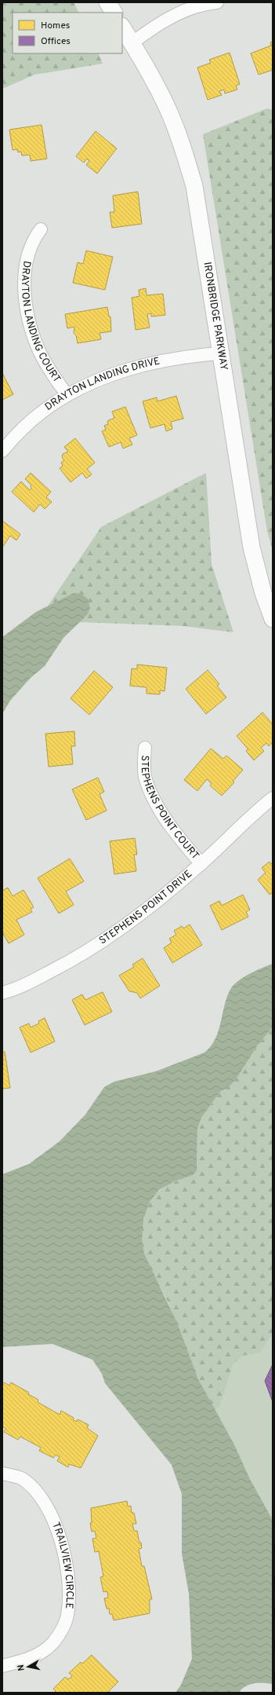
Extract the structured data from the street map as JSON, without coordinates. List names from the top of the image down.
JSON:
{
  "streets": {
    "street": [
      "IRONBRIDGE PARKWAY",
      "DRAYTON LANDING COURT",
      "DRAYTON LANDING DRIVE",
      "STEPHENS POINT COURT",
      "STEPHENS POINT DRIVE",
      "TRAILVIEW CIRCLE"
    ]
  },
  "crossings": [
    ["IRONBRIDGE PARKWAY", "DRAYTON LANDING DRIVE"],
    ["DRAYTON LANDING COURT", "DRAYTON LANDING DRIVE"],
    ["STEPHENS POINT COURT", "STEPHENS POINT DRIVE"]
  ],
  "legend": ["Homes", "Offices"],
  "north": "left"
}
